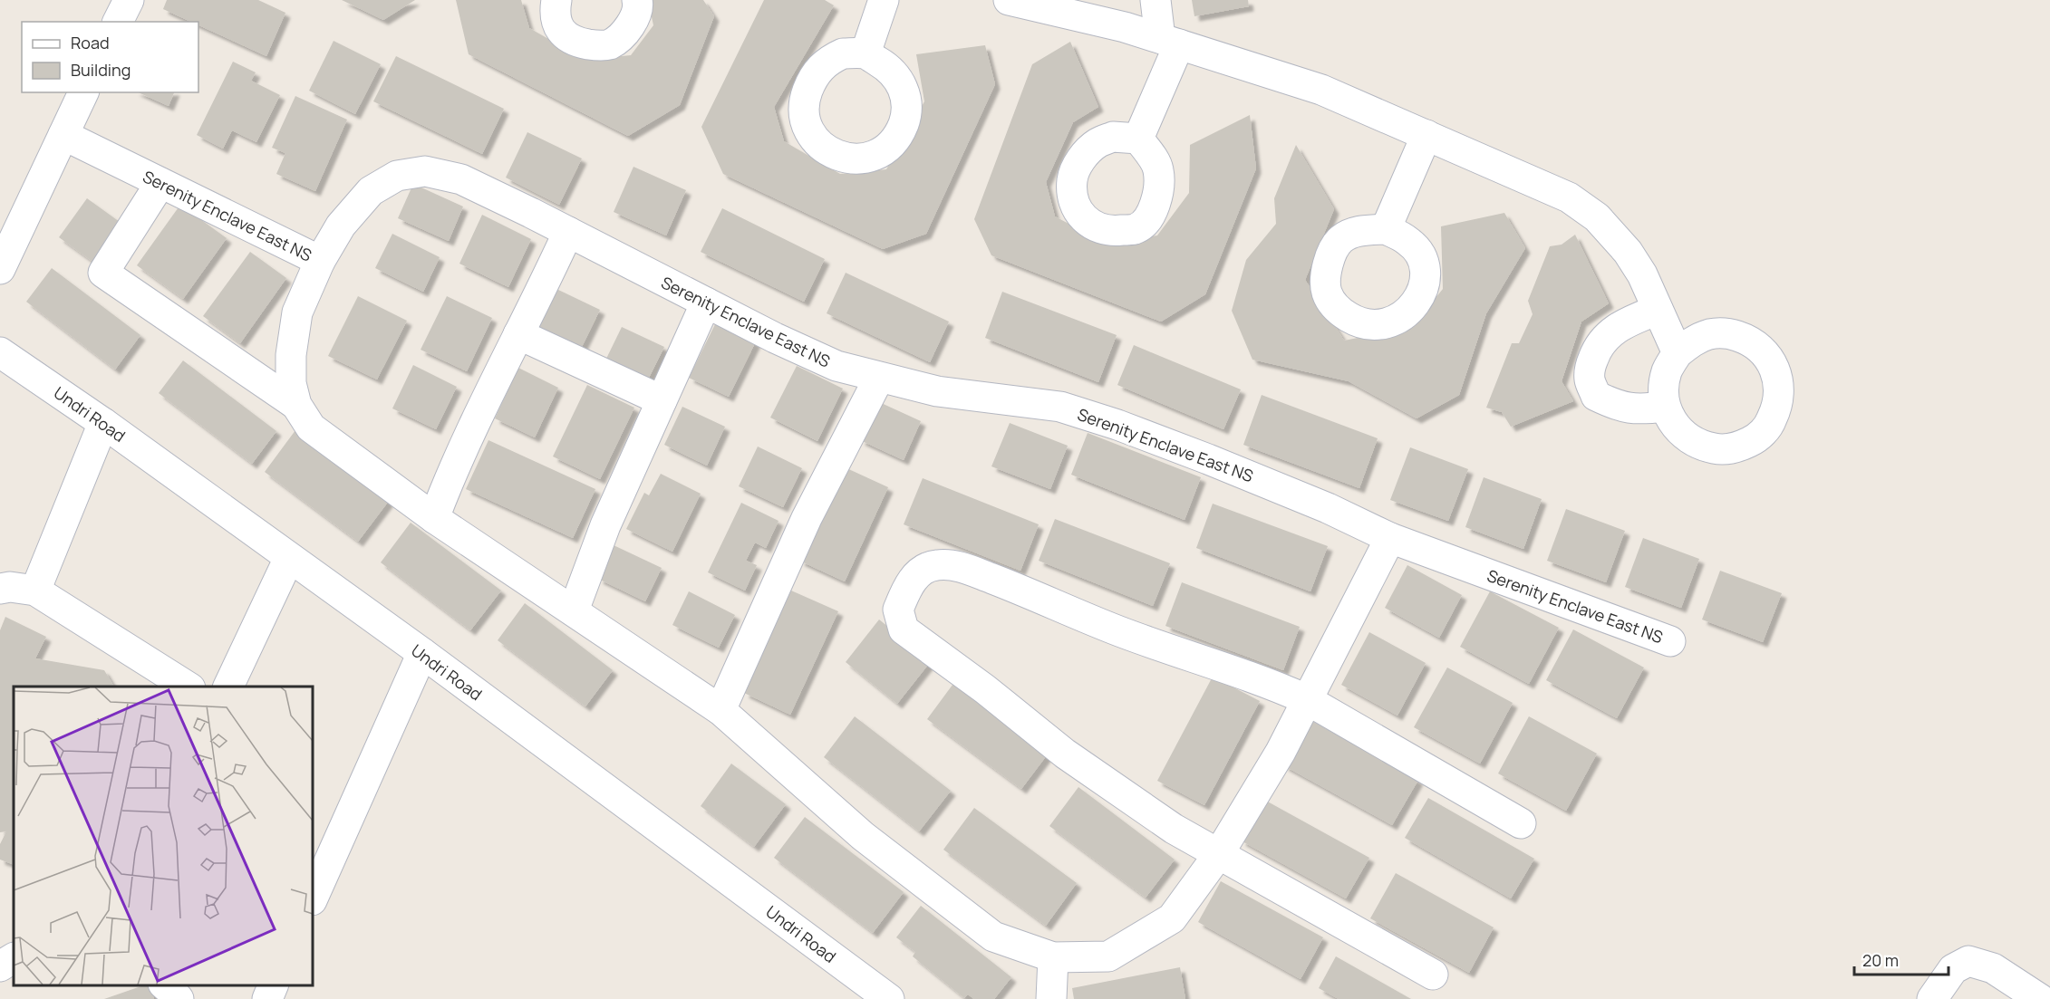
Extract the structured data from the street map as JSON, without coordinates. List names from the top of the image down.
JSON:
{
  "streets": {
    "street": ["Serenity Enclave East NS", "Undri Road"]
  },
  "legend": ["Road", "Building"],
  "scale_bar": "20 m"
}
